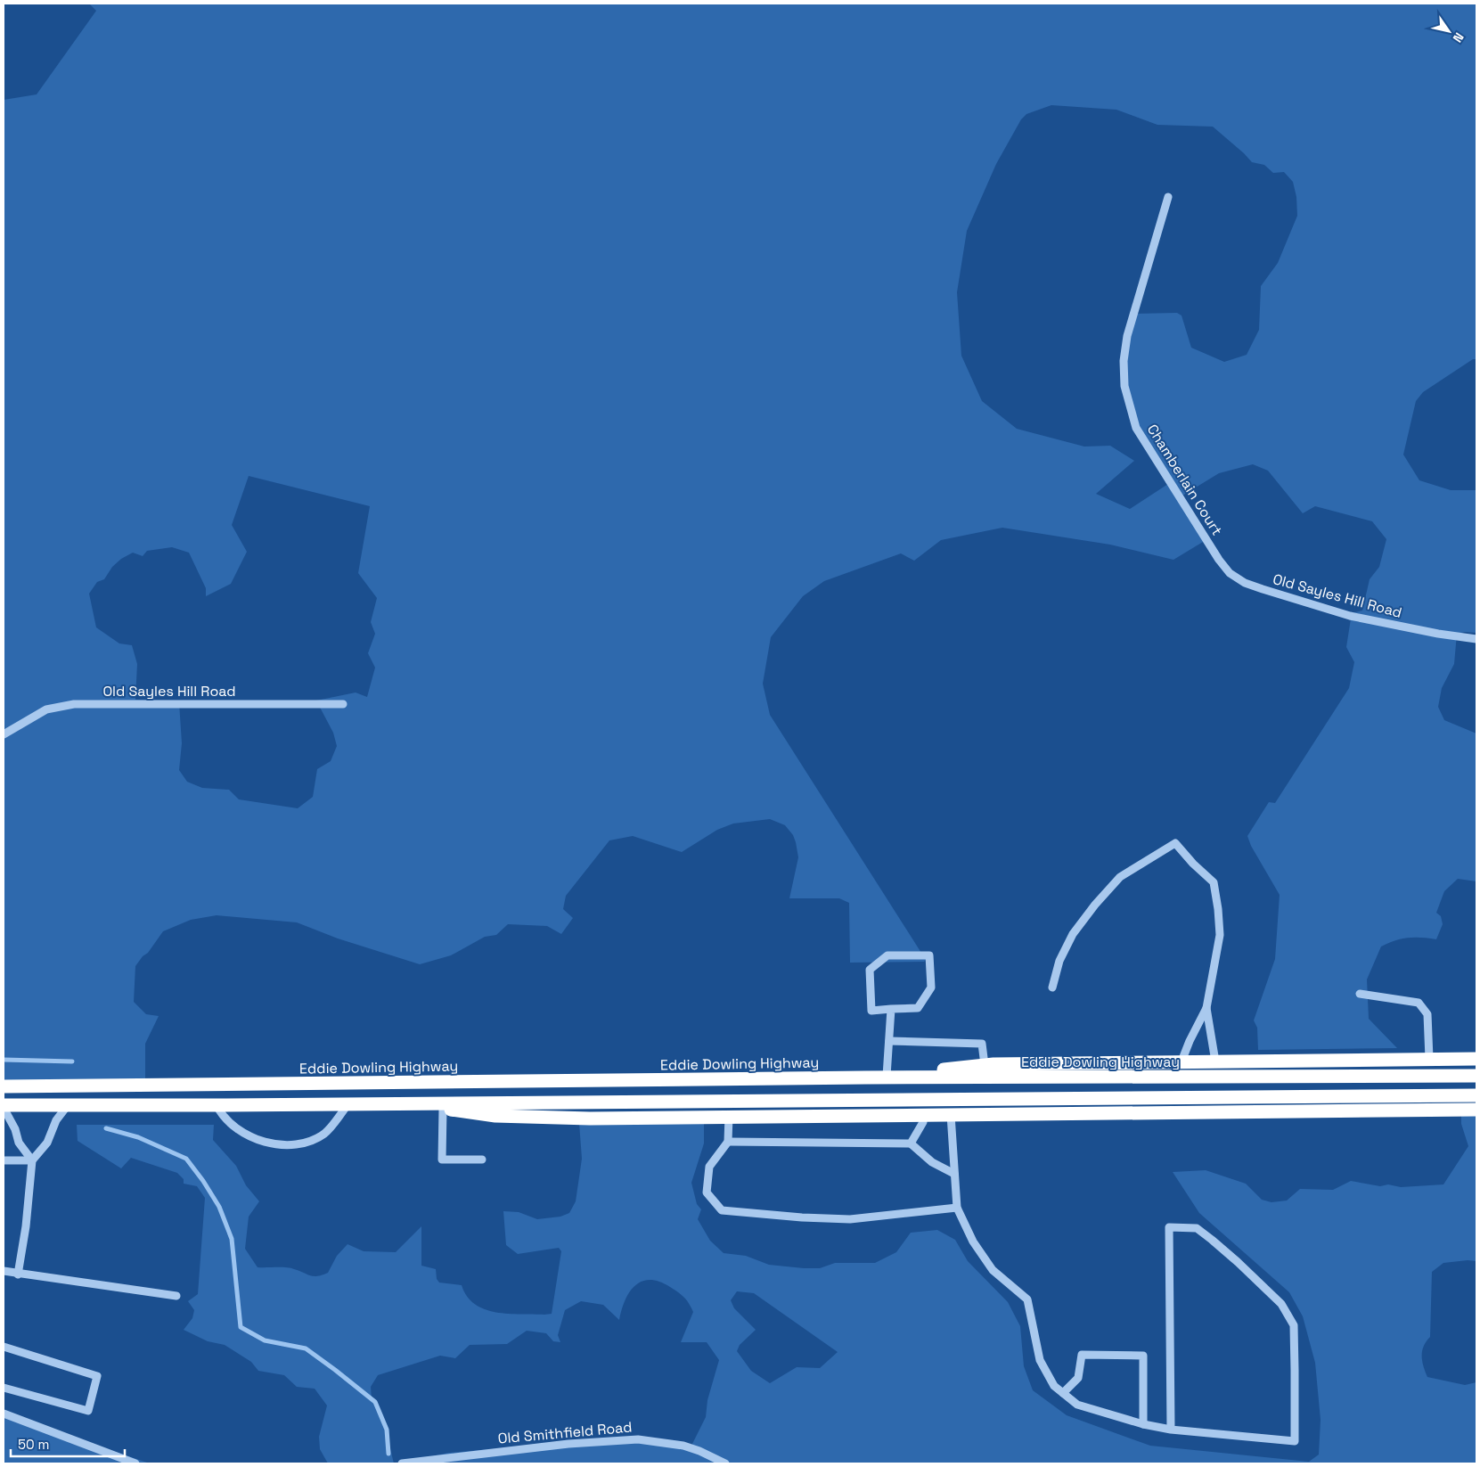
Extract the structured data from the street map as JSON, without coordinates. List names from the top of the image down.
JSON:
{
  "streets": {
    "highway": ["Eddie Dowling Highway"],
    "street": ["Chamberlain Court", "Old Sayles Hill Road", "Old Smithfield Road"]
  },
  "crossings": [
    ["Chamberlain Court", "Old Sayles Hill Road"]
  ],
  "scale_bar": "50 m",
  "north": "bottom right"
}
